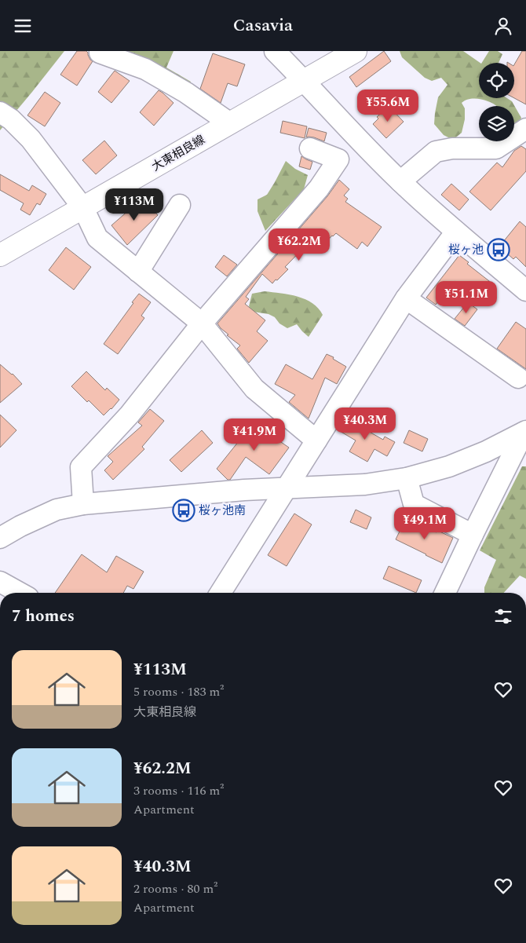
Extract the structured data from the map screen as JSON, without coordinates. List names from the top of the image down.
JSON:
{
  "streets": {
    "main road": ["大東相良線"]
  },
  "places": {
    "bus stop": ["桜ヶ池", "桜ヶ池南"]
  },
  "page": {
    "header": "Casavia",
    "price": [
      "¥55.6M",
      "¥113M",
      "¥62.2M",
      "¥51.1M",
      "¥40.3M",
      "¥41.9M",
      "¥49.1M"
    ],
    "heading": "7 homes",
    "list": [
      {
        "name": "¥113M",
        "note": "5 rooms · 183 m² · 大東相良線"
      },
      {
        "name": "¥62.2M",
        "note": "3 rooms · 116 m² · Apartment"
      },
      {
        "name": "¥40.3M",
        "note": "2 rooms · 80 m² · Apartment"
      }
    ]
  }
}
